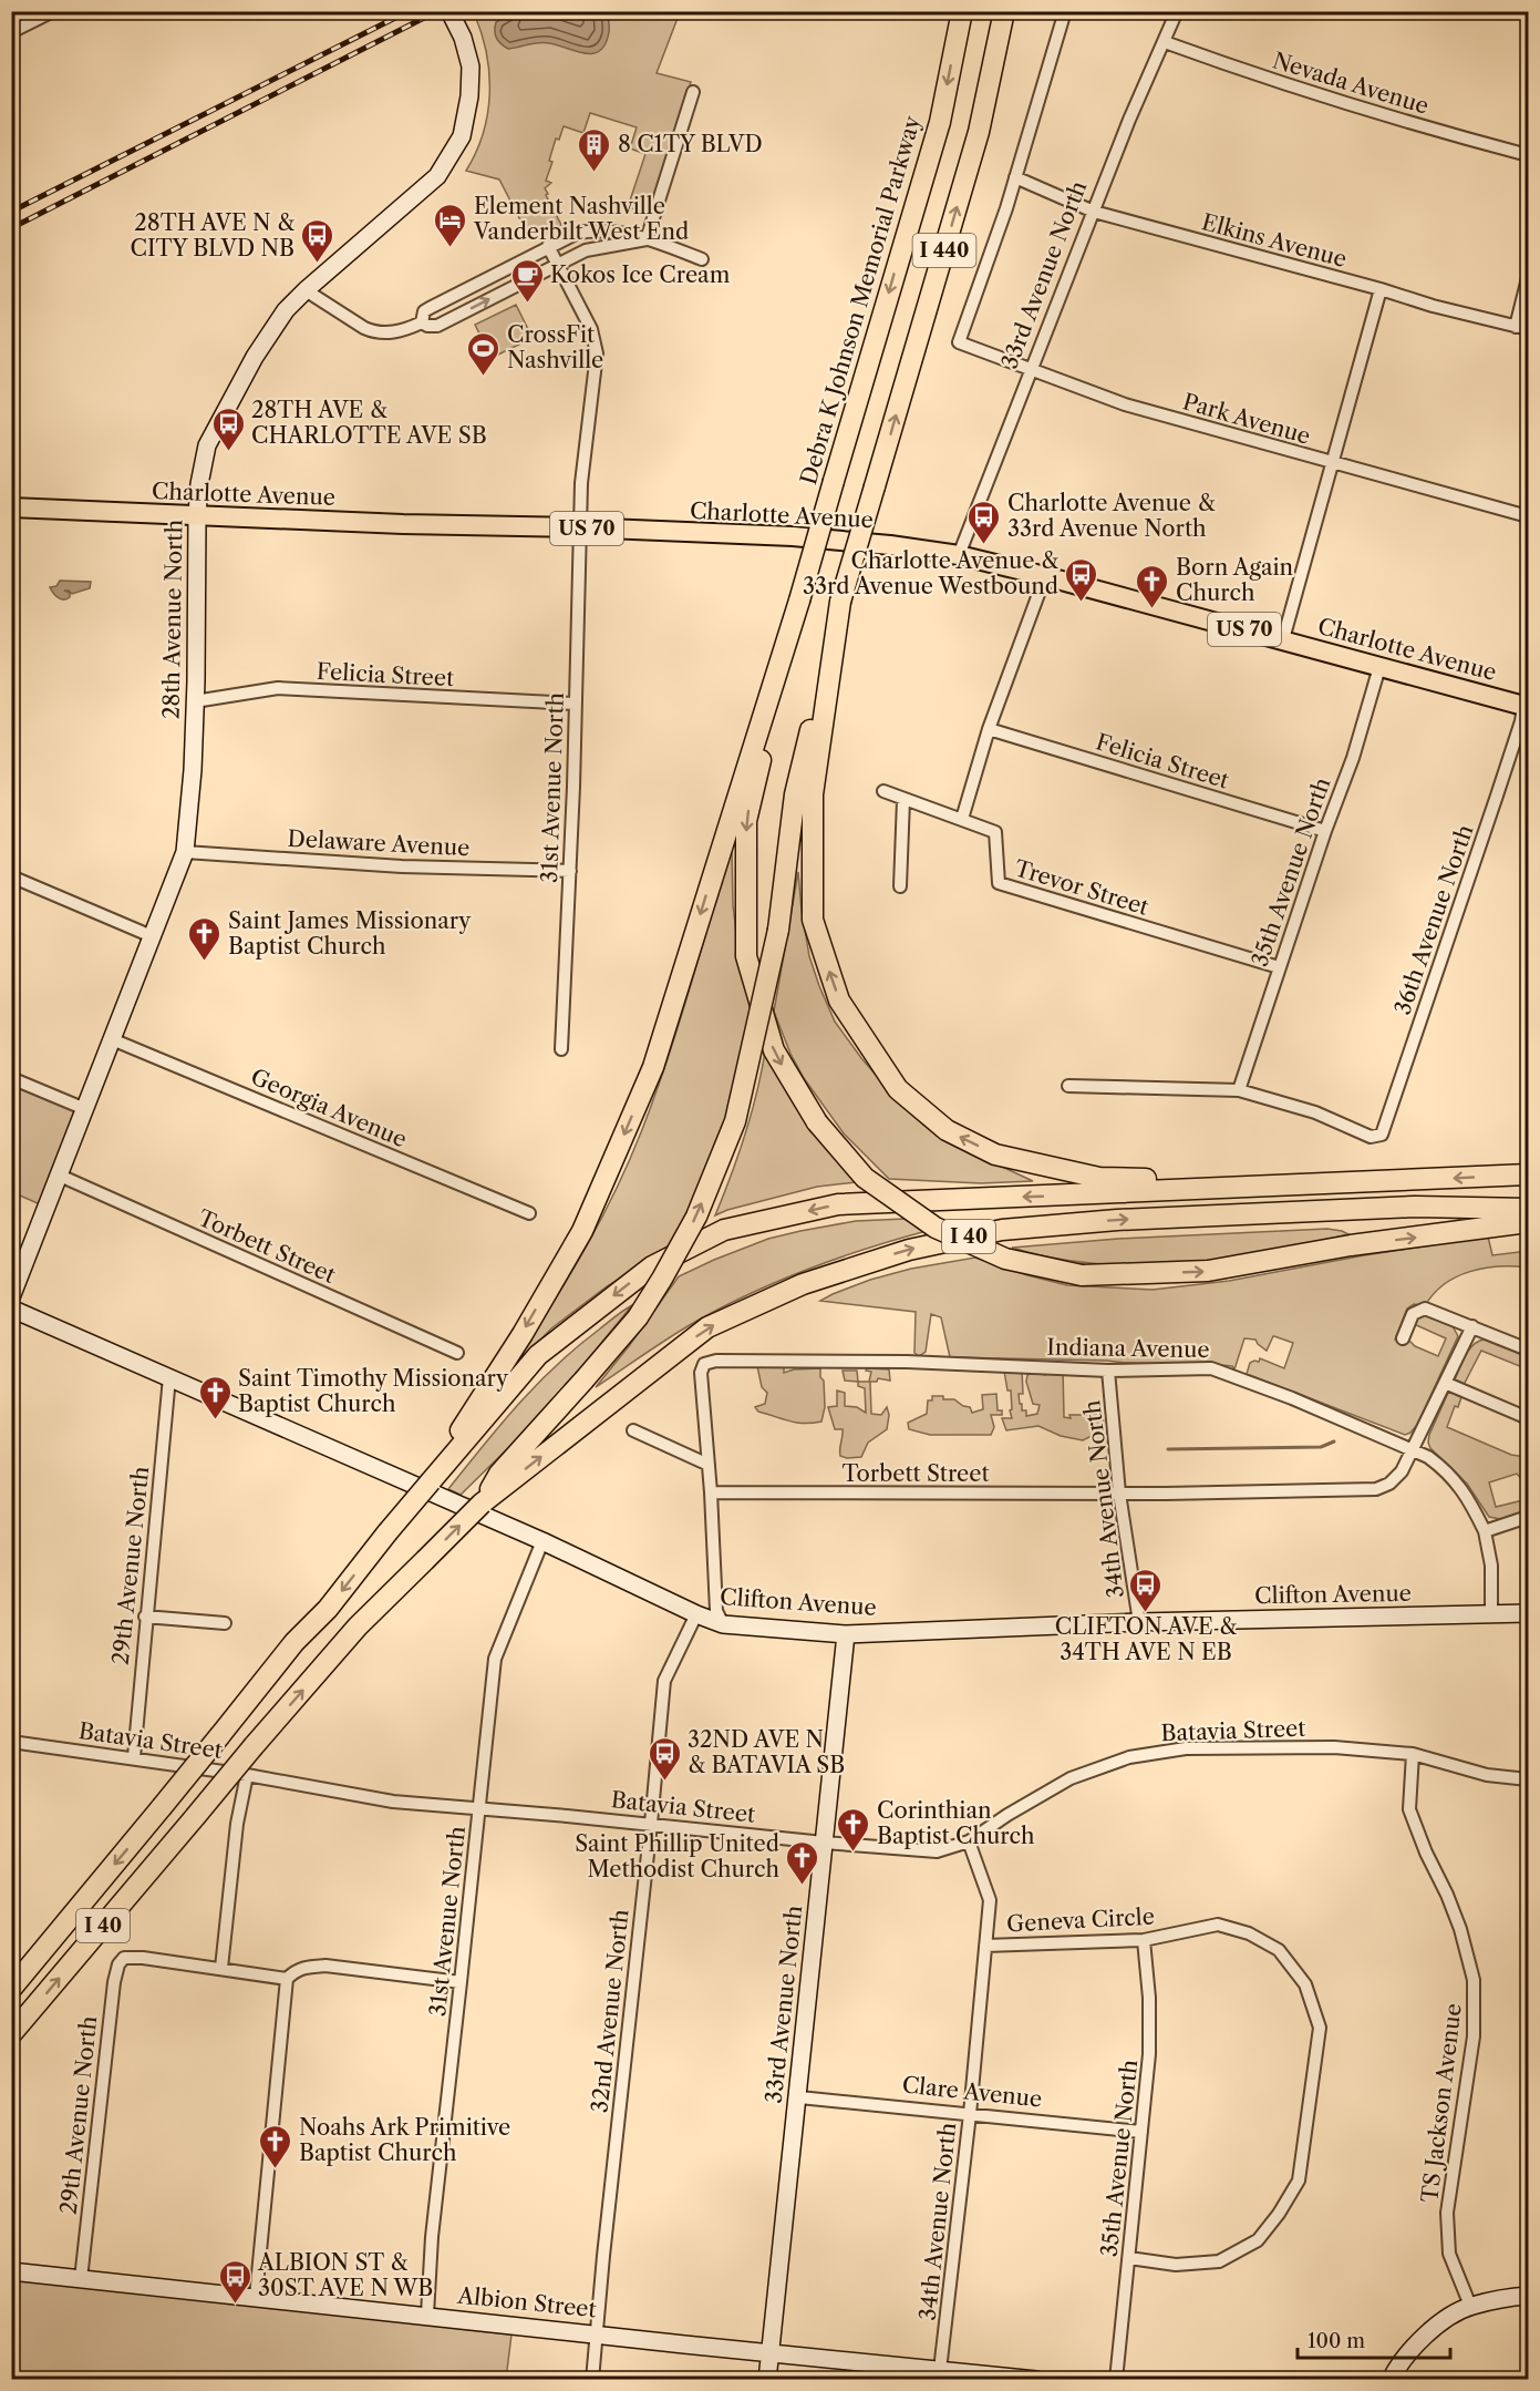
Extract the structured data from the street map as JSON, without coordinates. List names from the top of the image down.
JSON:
{
  "streets": {
    "highway": ["I 440", "Debra K Johnson Memorial Parkway", "I 40"],
    "main road": ["Charlotte Avenue", "US 70"],
    "street": [
      "Nevada Avenue",
      "Elkins Avenue",
      "33rd Avenue North",
      "Park Avenue",
      "28th Avenue North",
      "Felicia Street",
      "31st Avenue North",
      "Delaware Avenue",
      "35th Avenue North",
      "Trevor Street",
      "36th Avenue North",
      "Georgia Avenue",
      "Torbett Street",
      "Indiana Avenue",
      "34th Avenue North",
      "29th Avenue North",
      "Clifton Avenue",
      "Batavia Street",
      "Geneva Circle",
      "32nd Avenue North",
      "Clare Avenue",
      "TS Jackson Avenue",
      "Albion Street"
    ]
  },
  "crossings": [
    ["Nevada Avenue", "33rd Avenue North"],
    ["Elkins Avenue", "33rd Avenue North"],
    ["Elkins Avenue", "Park Avenue"],
    ["33rd Avenue North", "Park Avenue"],
    ["33rd Avenue North", "Charlotte Avenue"],
    ["33rd Avenue North", "Clifton Avenue"],
    ["33rd Avenue North", "Batavia Street"],
    ["33rd Avenue North", "Clare Avenue"],
    ["33rd Avenue North", "Albion Street"],
    ["Charlotte Avenue", "28th Avenue North"],
    ["Charlotte Avenue", "31st Avenue North"],
    ["Charlotte Avenue", "35th Avenue North"],
    ["Charlotte Avenue", "36th Avenue North"],
    ["28th Avenue North", "Felicia Street"],
    ["28th Avenue North", "Delaware Avenue"],
    ["28th Avenue North", "Georgia Avenue"],
    ["28th Avenue North", "Torbett Street"],
    ["Felicia Street", "31st Avenue North"],
    ["Felicia Street", "35th Avenue North"],
    ["31st Avenue North", "Delaware Avenue"],
    ["31st Avenue North", "Clifton Avenue"],
    ["31st Avenue North", "Batavia Street"],
    ["31st Avenue North", "Albion Street"],
    ["35th Avenue North", "Trevor Street"],
    ["35th Avenue North", "36th Avenue North"],
    ["35th Avenue North", "Geneva Circle"],
    ["35th Avenue North", "Clare Avenue"],
    ["Torbett Street", "Indiana Avenue"],
    ["Torbett Street", "34th Avenue North"],
    ["Indiana Avenue", "34th Avenue North"],
    ["Indiana Avenue", "Clifton Avenue"],
    ["34th Avenue North", "Clifton Avenue"],
    ["34th Avenue North", "Batavia Street"],
    ["34th Avenue North", "Geneva Circle"],
    ["34th Avenue North", "Clare Avenue"],
    ["34th Avenue North", "Albion Street"],
    ["29th Avenue North", "Clifton Avenue"],
    ["29th Avenue North", "Batavia Street"],
    ["29th Avenue North", "Albion Street"],
    ["Clifton Avenue", "32nd Avenue North"],
    ["Batavia Street", "32nd Avenue North"],
    ["Batavia Street", "TS Jackson Avenue"],
    ["32nd Avenue North", "Albion Street"]
  ],
  "places": {
    "building": ["8 C1TY BLVD"],
    "hotel": ["Element Nashville Vanderbilt West End"],
    "bus stop": [
      "28TH AVE N & CITY BLVD NB",
      "28TH AVE & CHARLOTTE AVE SB",
      "Charlotte Avenue & 33rd Avenue North",
      "Charlotte Avenue & 33rd Avenue Westbound",
      "CLIFTON AVE & 34TH AVE N EB",
      "32ND AVE N & BATAVIA SB",
      "ALBION ST & 30ST AVE N WB"
    ],
    "cafe": ["Kokos Ice Cream"],
    "sports": ["CrossFit Nashville"],
    "church": [
      "Born Again Church",
      "Saint James Missionary Baptist Church",
      "Saint Timothy Missionary Baptist Church",
      "Corinthian Baptist Church",
      "Saint Phillip United Methodist Church",
      "Noahs Ark Primitive Baptist Church"
    ]
  },
  "scale_bar": "100 m"
}
